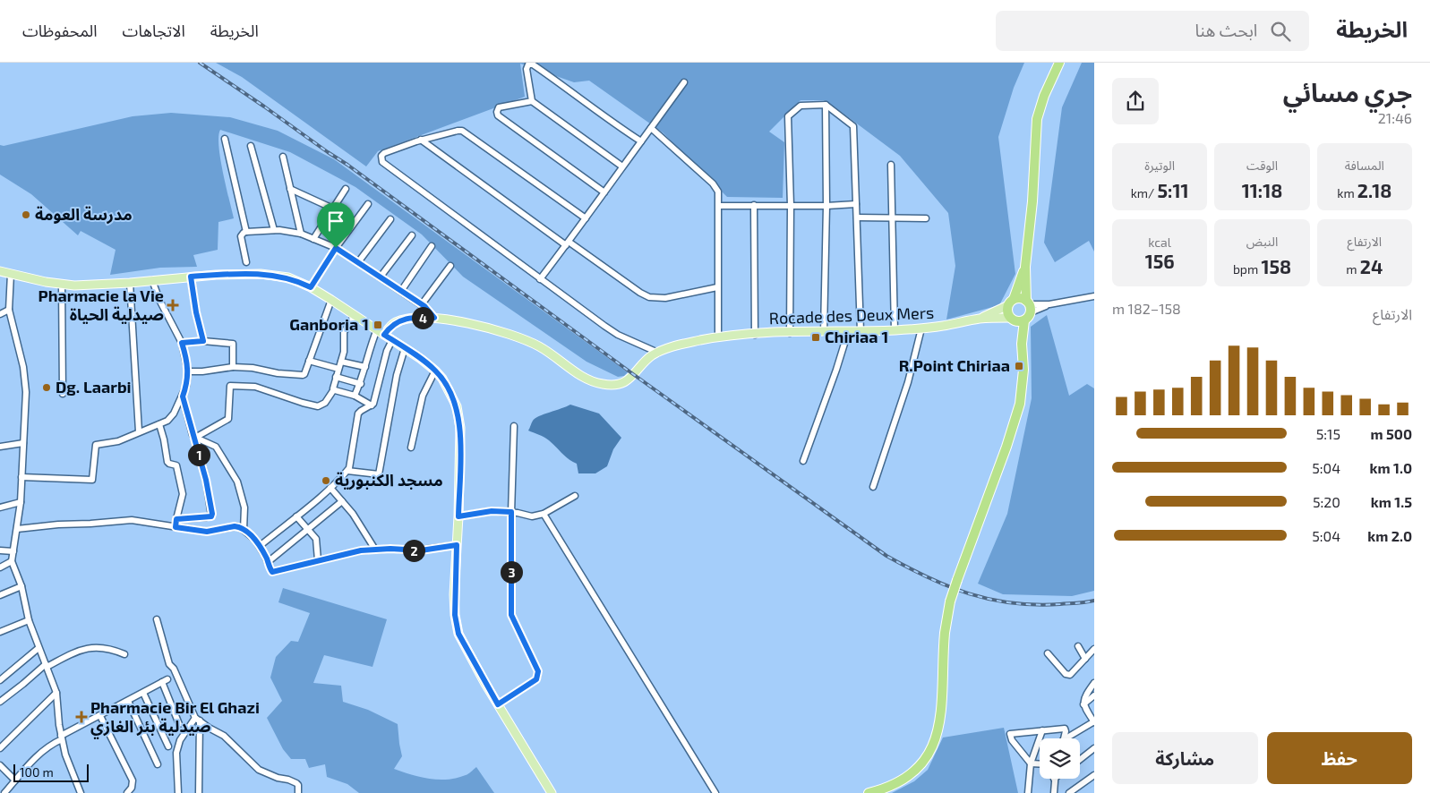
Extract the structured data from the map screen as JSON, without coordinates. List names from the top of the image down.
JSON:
{
  "streets": {
    "main road": ["Rocade des Deux Mers"]
  },
  "places": {
    "other": ["مدرسة العومة", "Dg. Laarbi", "مسجد الكنبورية"],
    "health": ["Pharmacie la Vie صيدلية الحياة", "Pharmacie Bir El Ghazi صيدلية بئر الغازي"],
    "transit": ["Ganboria 1", "Chiriaa 1", "R.Point Chiriaa"]
  },
  "scale_bar": "100 m",
  "page": {
    "header": "الخريطة",
    "search": "ابحث هنا",
    "nav": ["الخريطة", "الاتجاهات", "المحفوظات"],
    "heading": ["جري مسائي", "21:46"],
    "stats": [
      ["المسافة", "2.18 km"],
      ["الوقت", "11:18"],
      ["الوتيرة", "5:11 /km"],
      ["الارتفاع", "24 m"],
      ["النبض", "158 bpm"],
      ["kcal", "156"]
    ],
    "chart": ["الارتفاع", "158–182 m"],
    "pins": [
      "4",
      "1",
      "2",
      "3"
    ],
    "list": [
      {
        "name": "500 m",
        "note": "5:15"
      },
      {
        "name": "1.0 km",
        "note": "5:04"
      },
      {
        "name": "1.5 km",
        "note": "5:20"
      },
      {
        "name": "2.0 km",
        "note": "5:04"
      }
    ],
    "buttons": ["حفظ", "مشاركة"],
    "scale": "100 m"
  }
}
